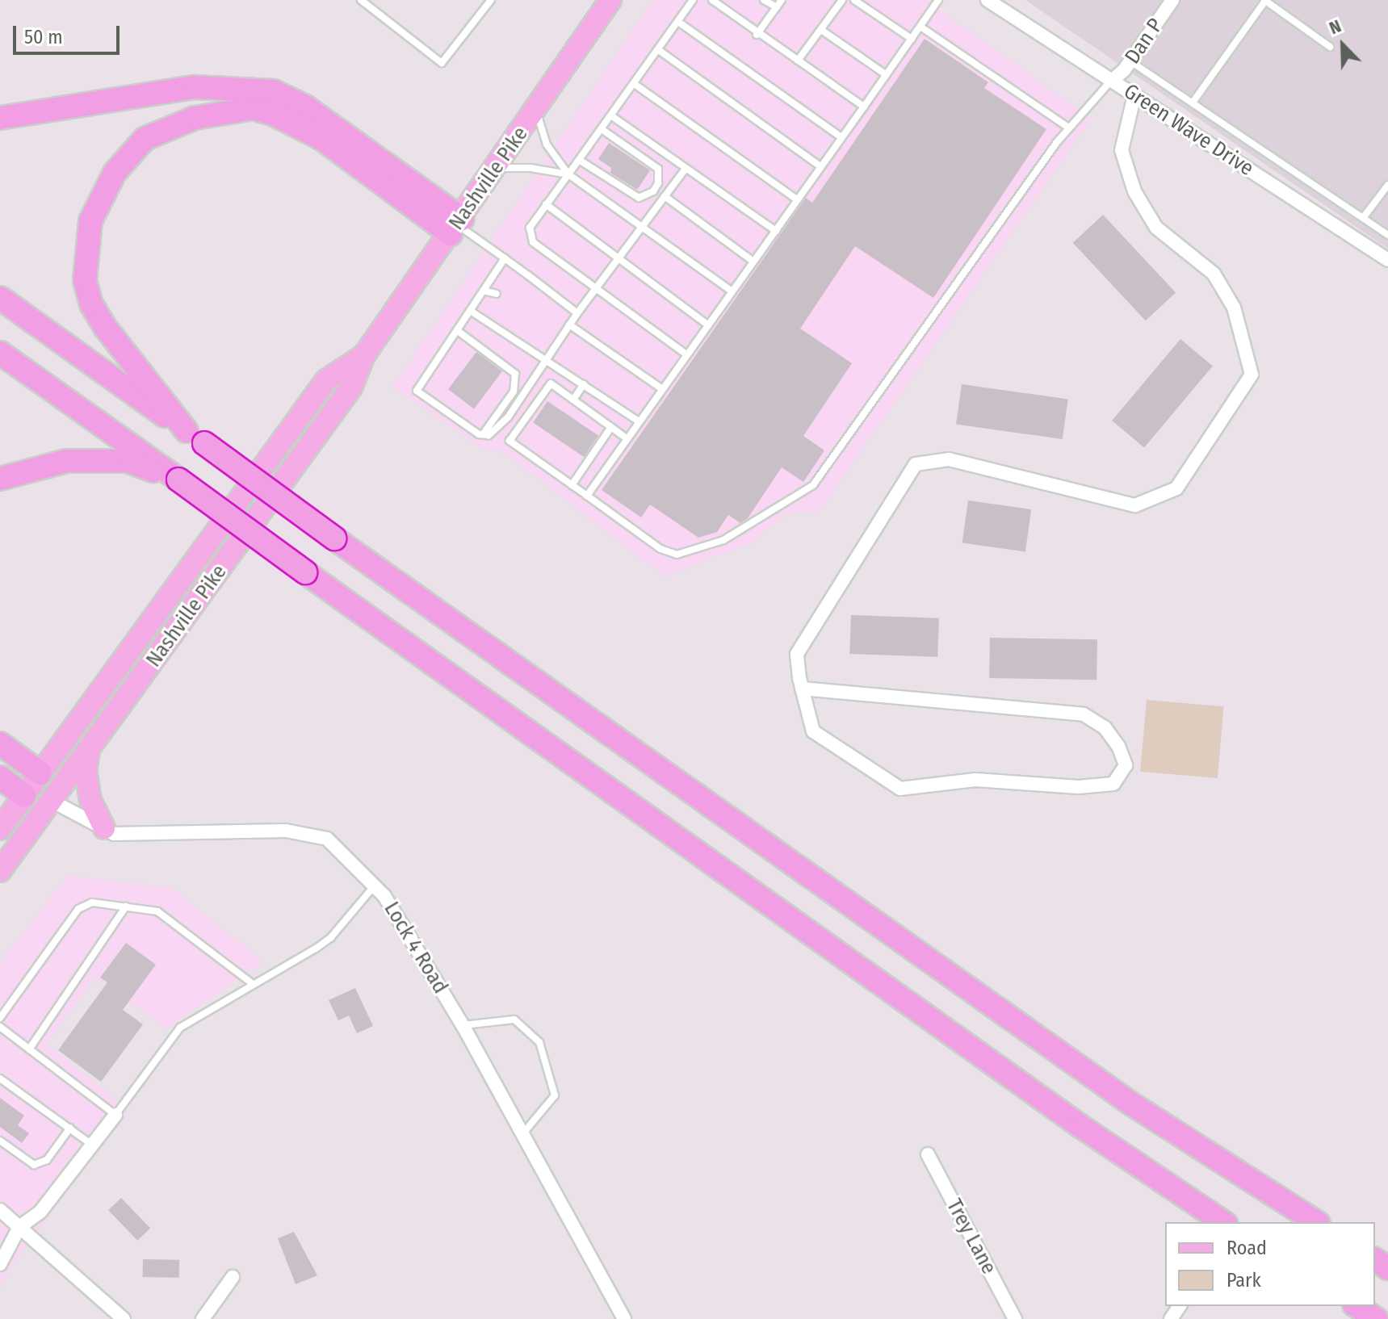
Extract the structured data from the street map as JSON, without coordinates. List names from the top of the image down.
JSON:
{
  "streets": {
    "main road": ["Nashville Pike"],
    "street": [
      "Dan P",
      "Green Wave Drive",
      "Lock 4 Road",
      "Trey Lane"
    ]
  },
  "crossings": [
    ["Dan P", "Green Wave Drive"],
    ["Nashville Pike", "Lock 4 Road"]
  ],
  "legend": ["Road", "Park"],
  "scale_bar": "50 m",
  "north": "top left"
}
